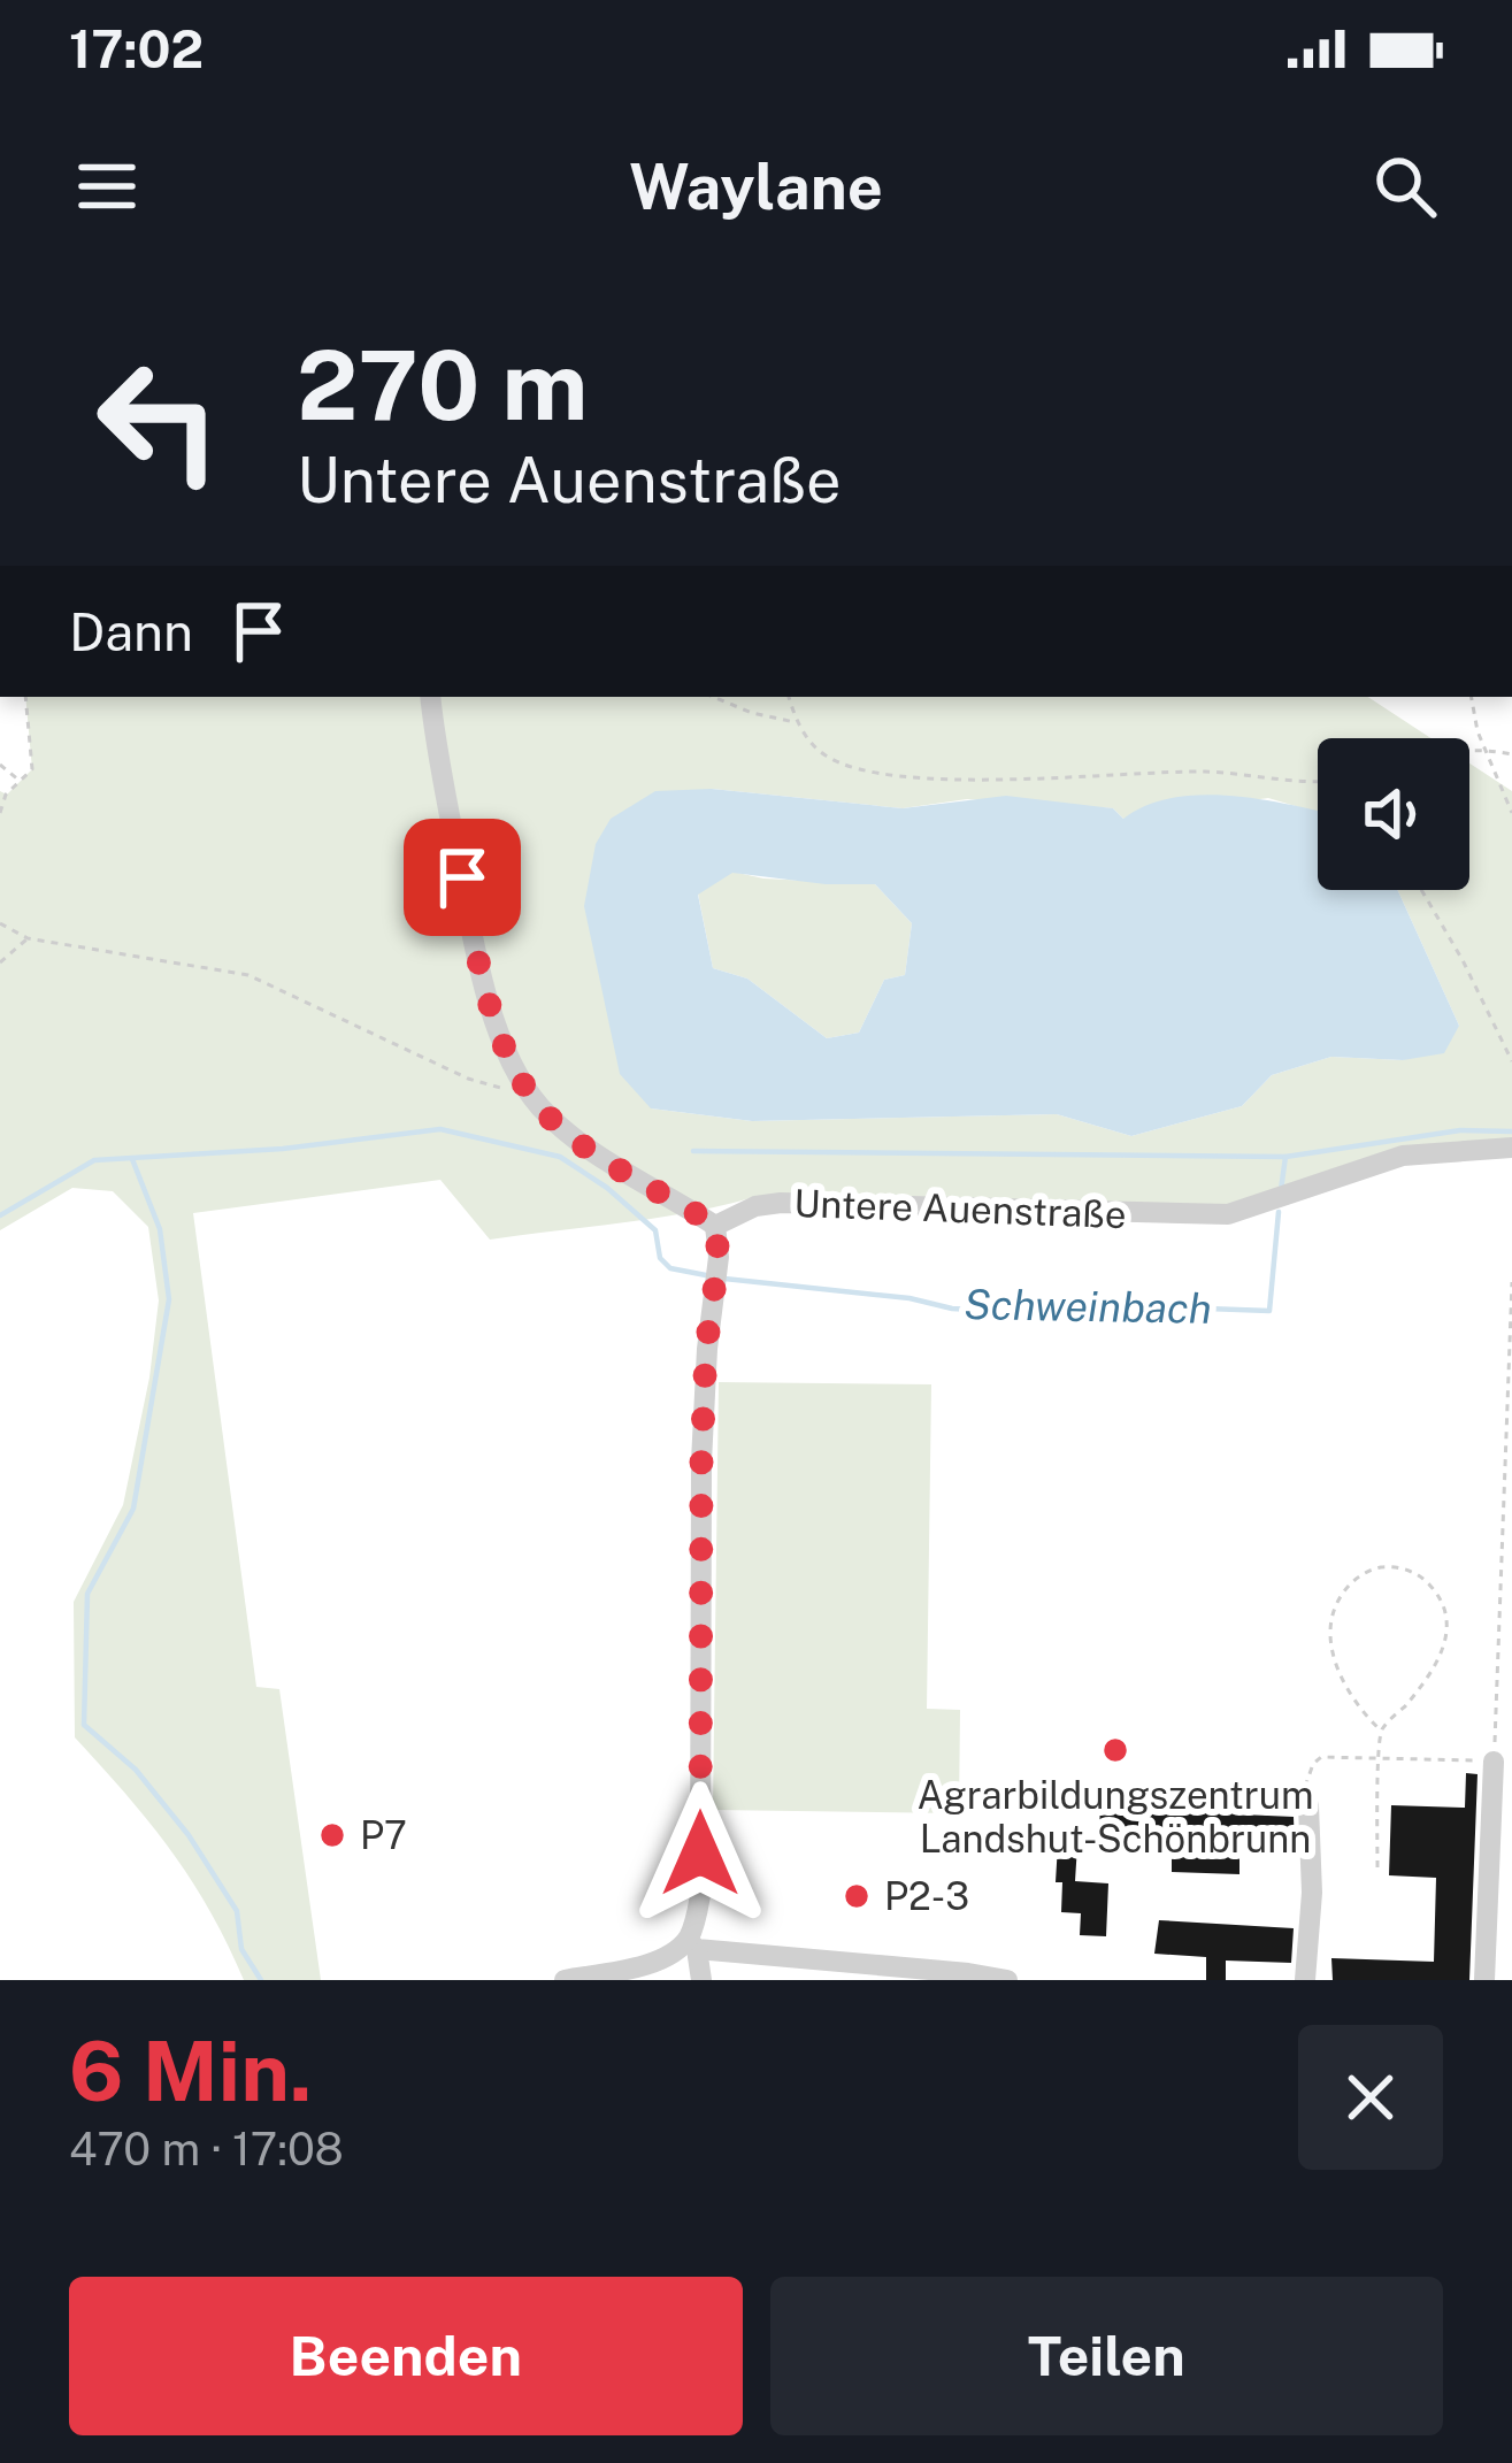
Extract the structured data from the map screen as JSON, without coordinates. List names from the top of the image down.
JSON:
{
  "streets": {
    "street": ["Untere Auenstraße"]
  },
  "water": ["Schweinbach"],
  "places": ["Agrarbildungszentrum Landshut-Schönbrunn", "P7", "P2-3"],
  "page": {
    "status": "17:02",
    "header": "Waylane",
    "turn": ["270 m", "Untere Auenstraße"],
    "then": "Dann",
    "heading": ["6 Min.", "470 m · 17:08"],
    "buttons": ["Beenden", "Teilen"]
  }
}
